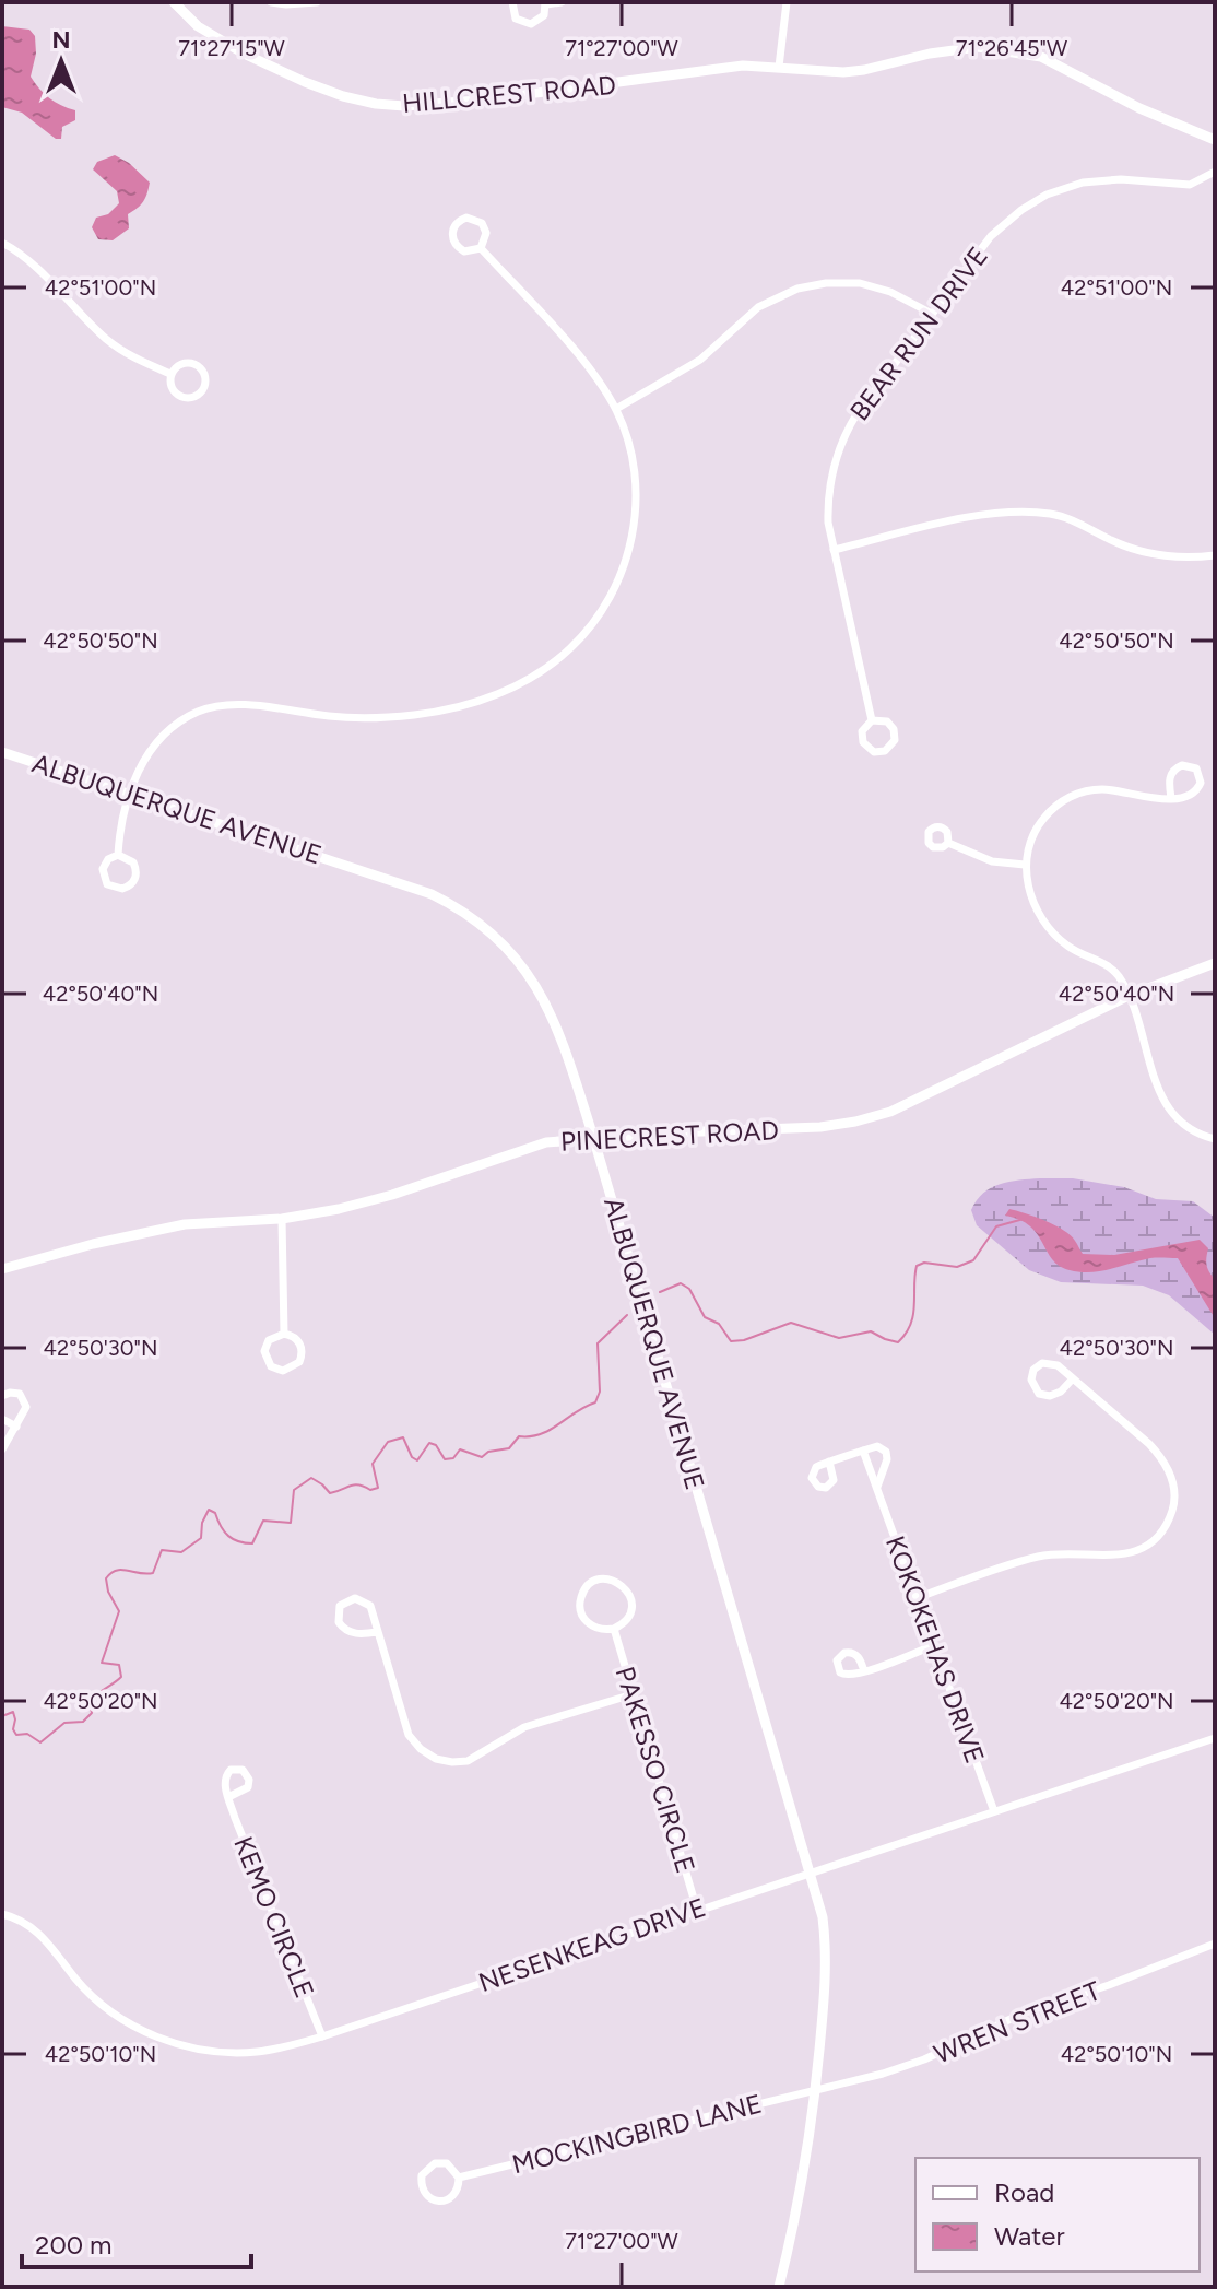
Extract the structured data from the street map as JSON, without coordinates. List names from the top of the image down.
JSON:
{
  "streets": {
    "street": [
      "HILLCREST ROAD",
      "BEAR RUN DRIVE",
      "ALBUQUERQUE AVENUE",
      "PINECREST ROAD",
      "KOKOKEHAS DRIVE",
      "PAKESSO CIRCLE",
      "KEMO CIRCLE",
      "NESENKEAG DRIVE",
      "WREN STREET",
      "MOCKINGBIRD LANE"
    ]
  },
  "crossings": [
    ["ALBUQUERQUE AVENUE", "PINECREST ROAD"],
    ["ALBUQUERQUE AVENUE", "NESENKEAG DRIVE"],
    ["ALBUQUERQUE AVENUE", "WREN STREET"],
    ["ALBUQUERQUE AVENUE", "MOCKINGBIRD LANE"],
    ["KOKOKEHAS DRIVE", "NESENKEAG DRIVE"],
    ["PAKESSO CIRCLE", "NESENKEAG DRIVE"],
    ["KEMO CIRCLE", "NESENKEAG DRIVE"],
    ["WREN STREET", "MOCKINGBIRD LANE"]
  ],
  "legend": ["Road", "Water"],
  "scale_bar": "200 m",
  "north": "top",
  "coordinates": [
    "71°27'15\"W",
    "71°27'00\"W",
    "71°26'45\"W",
    "42°51'00\"N",
    "42°50'50\"N",
    "42°50'40\"N",
    "42°50'30\"N",
    "42°50'20\"N",
    "42°50'10\"N"
  ]
}
